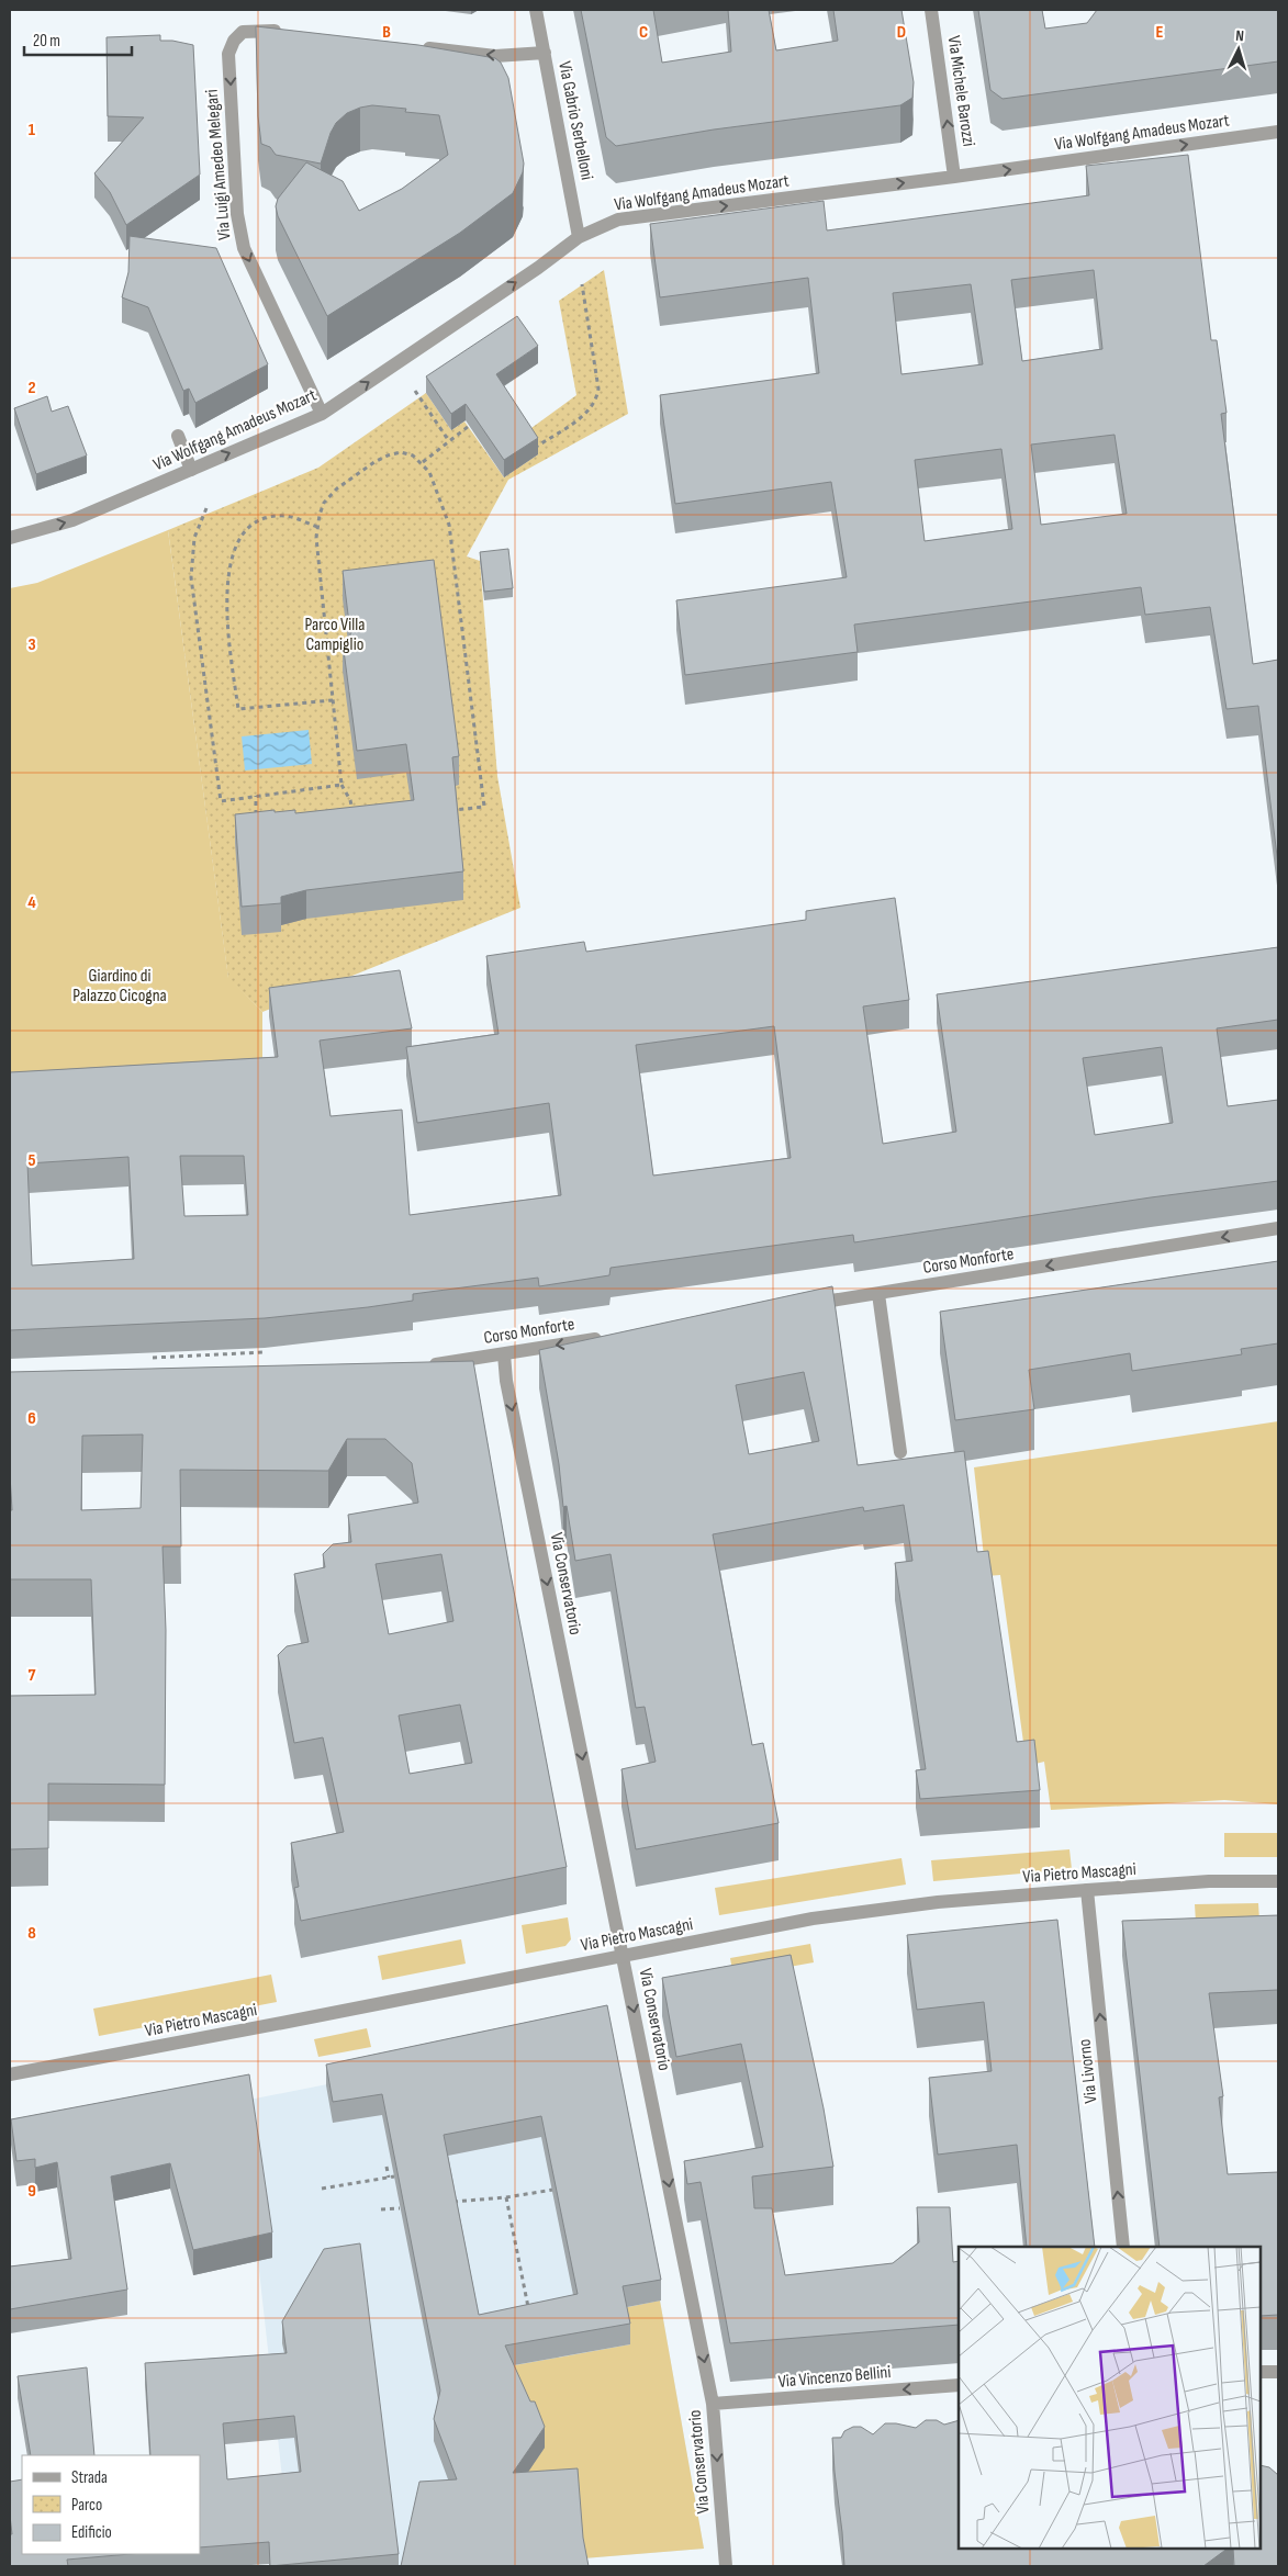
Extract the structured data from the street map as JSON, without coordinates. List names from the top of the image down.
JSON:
{
  "streets": {
    "street": [
      "Via Michele Barozzi",
      "Via Gabrio Serbelloni",
      "Via Wolfgang Amadeus Mozart",
      "Via Luigi Amedeo Melegari",
      "Corso Monforte",
      "Via Conservatorio",
      "Via Pietro Mascagni",
      "Via Livorno",
      "Via Vincenzo Bellini"
    ]
  },
  "crossings": [
    ["Via Michele Barozzi", "Via Wolfgang Amadeus Mozart"],
    ["Via Gabrio Serbelloni", "Via Wolfgang Amadeus Mozart"],
    ["Via Wolfgang Amadeus Mozart", "Via Luigi Amedeo Melegari"],
    ["Corso Monforte", "Via Conservatorio"],
    ["Via Conservatorio", "Via Pietro Mascagni"],
    ["Via Conservatorio", "Via Vincenzo Bellini"],
    ["Via Pietro Mascagni", "Via Livorno"]
  ],
  "one_way": [
    "Via Michele Barozzi",
    "Via Wolfgang Amadeus Mozart",
    "Via Luigi Amedeo Melegari",
    "Corso Monforte",
    "Via Conservatorio",
    "Via Livorno",
    "Via Vincenzo Bellini"
  ],
  "parks": ["Parco Villa Campiglio", "Giardino di Palazzo Cicogna"],
  "legend": ["Strada", "Parco", "Edificio"],
  "scale_bar": "20 m",
  "north": "top",
  "grid": {
    "columns": [
      "B",
      "C",
      "D",
      "E"
    ],
    "rows": [
      "1",
      "2",
      "3",
      "4",
      "5",
      "6",
      "7",
      "8",
      "9"
    ]
  }
}
